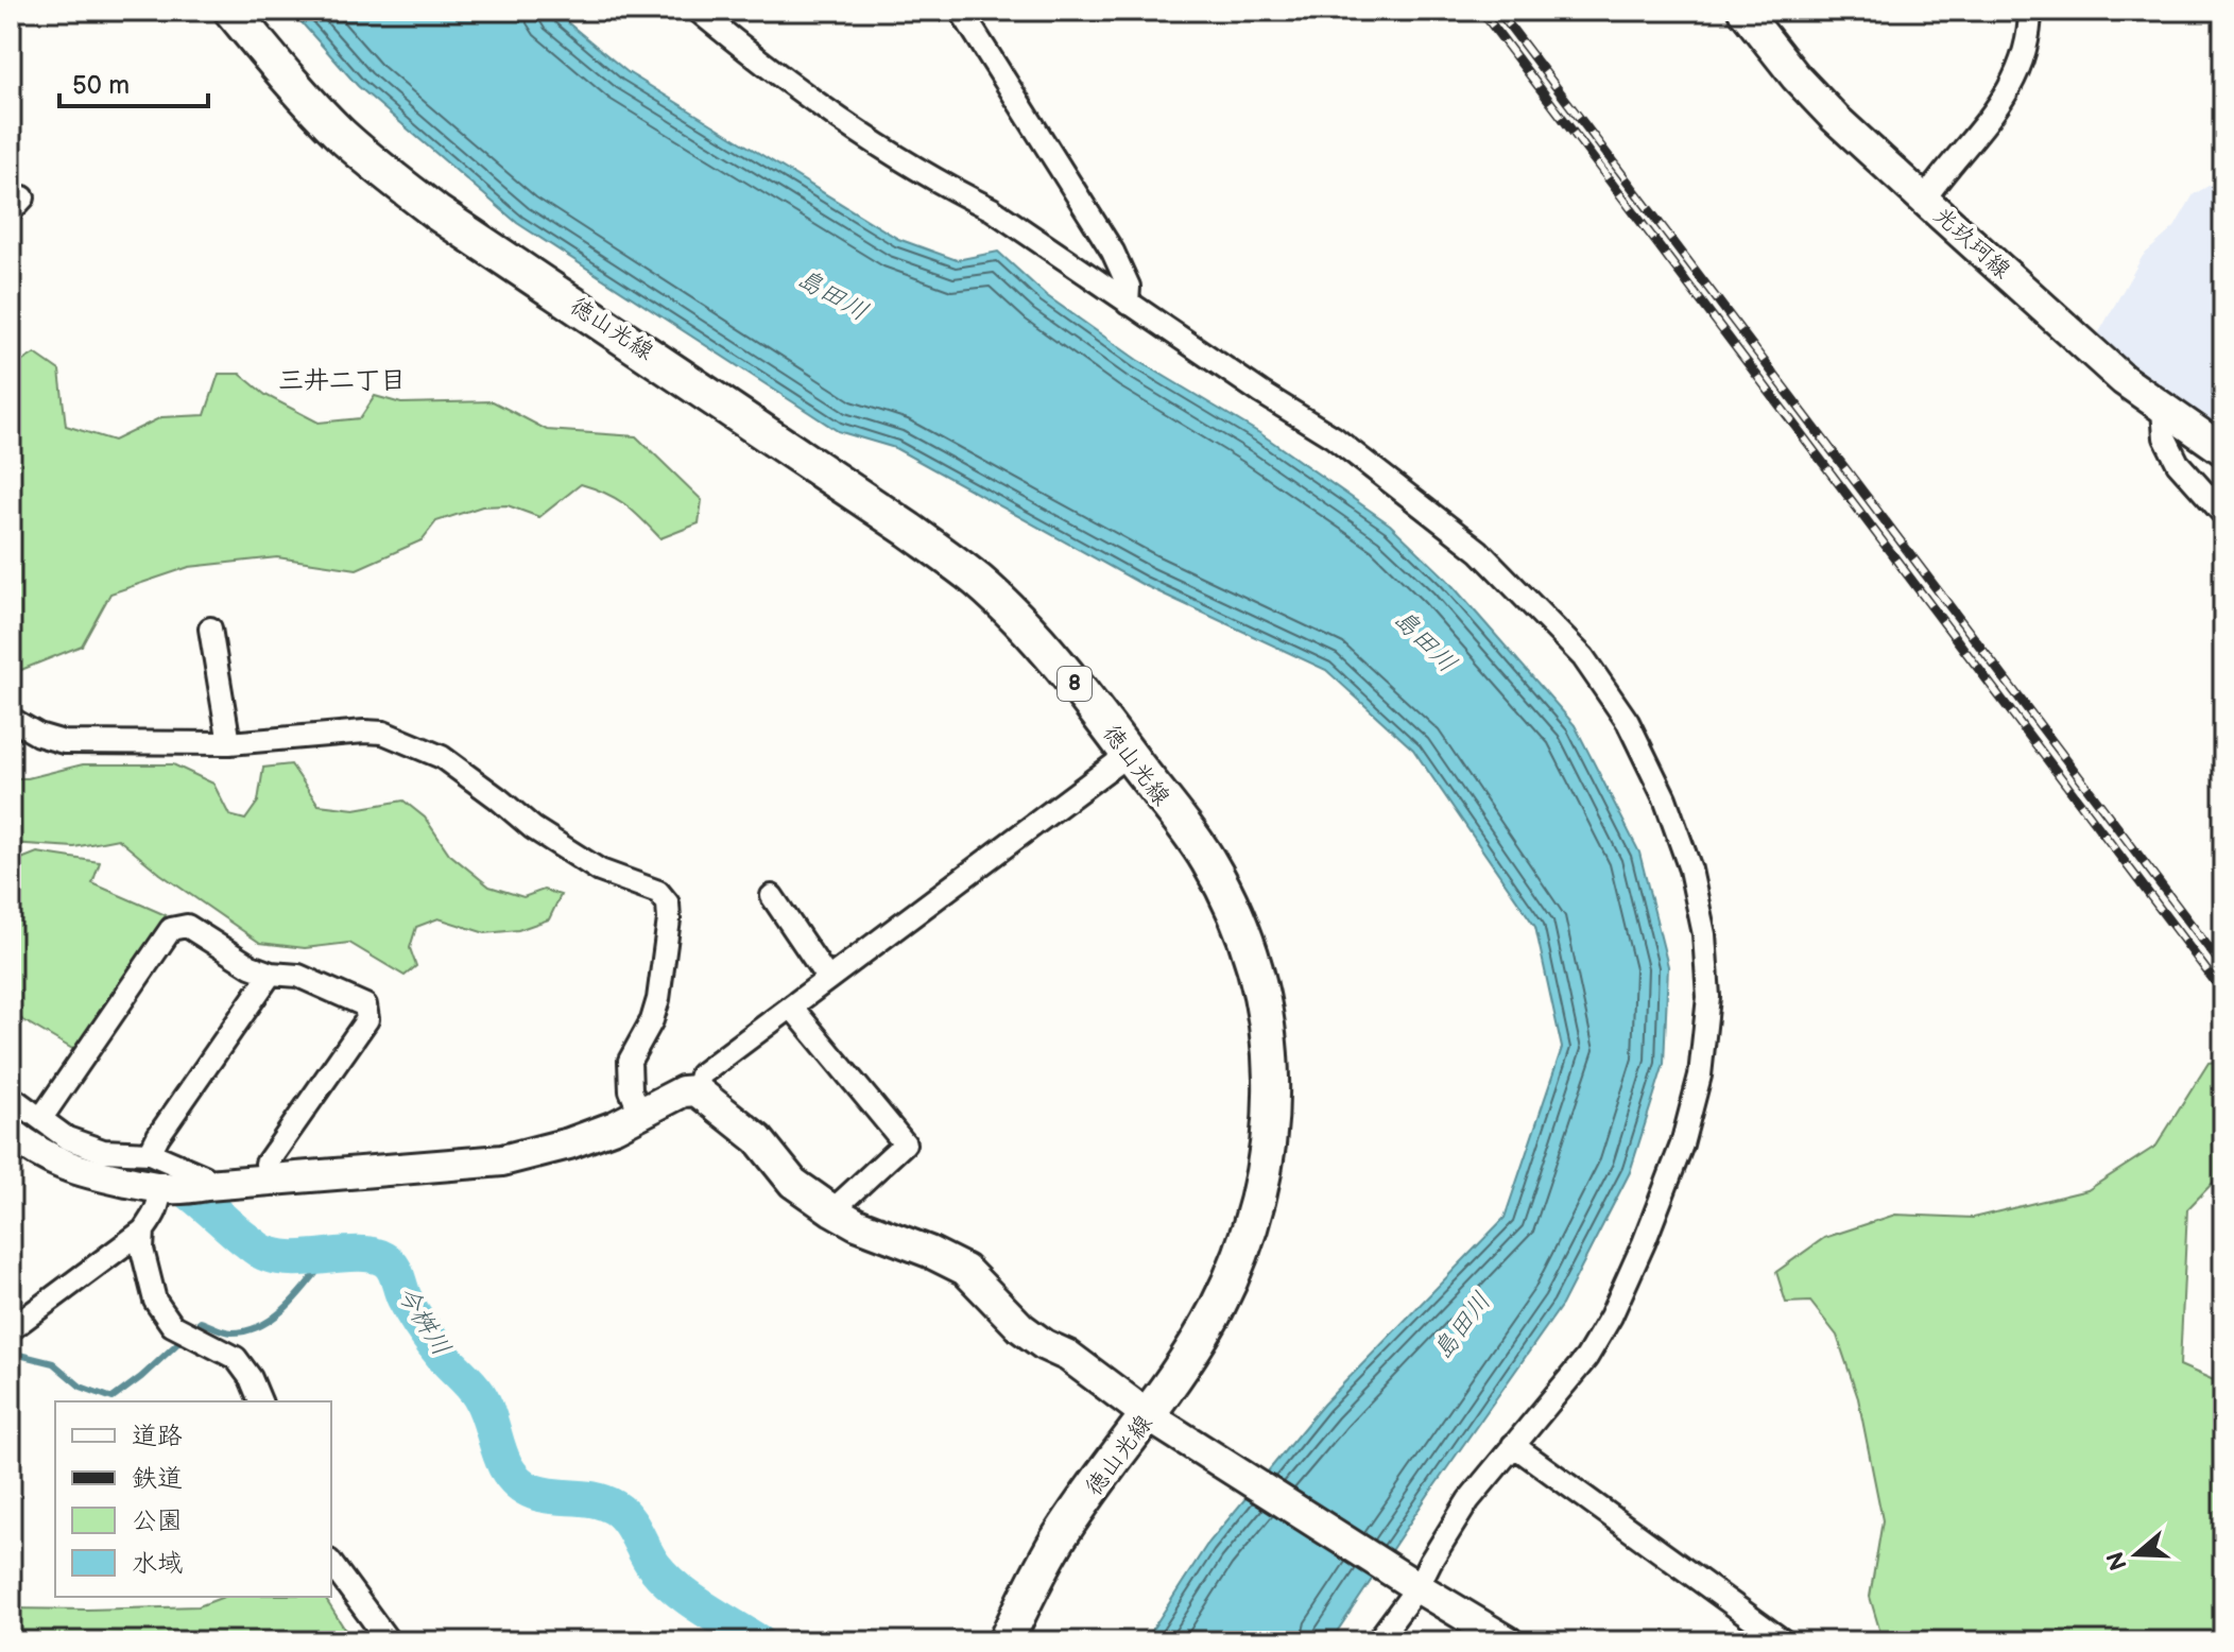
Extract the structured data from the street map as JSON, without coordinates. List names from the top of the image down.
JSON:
{
  "streets": {
    "main road": ["徳山光線", "8"],
    "street": ["光玖珂線"]
  },
  "districts": ["三井二丁目"],
  "water": ["島田川", "今桝川"],
  "legend": [
    "道路",
    "鉄道",
    "公園",
    "水域"
  ],
  "scale_bar": "50 m",
  "north": "left"
}
